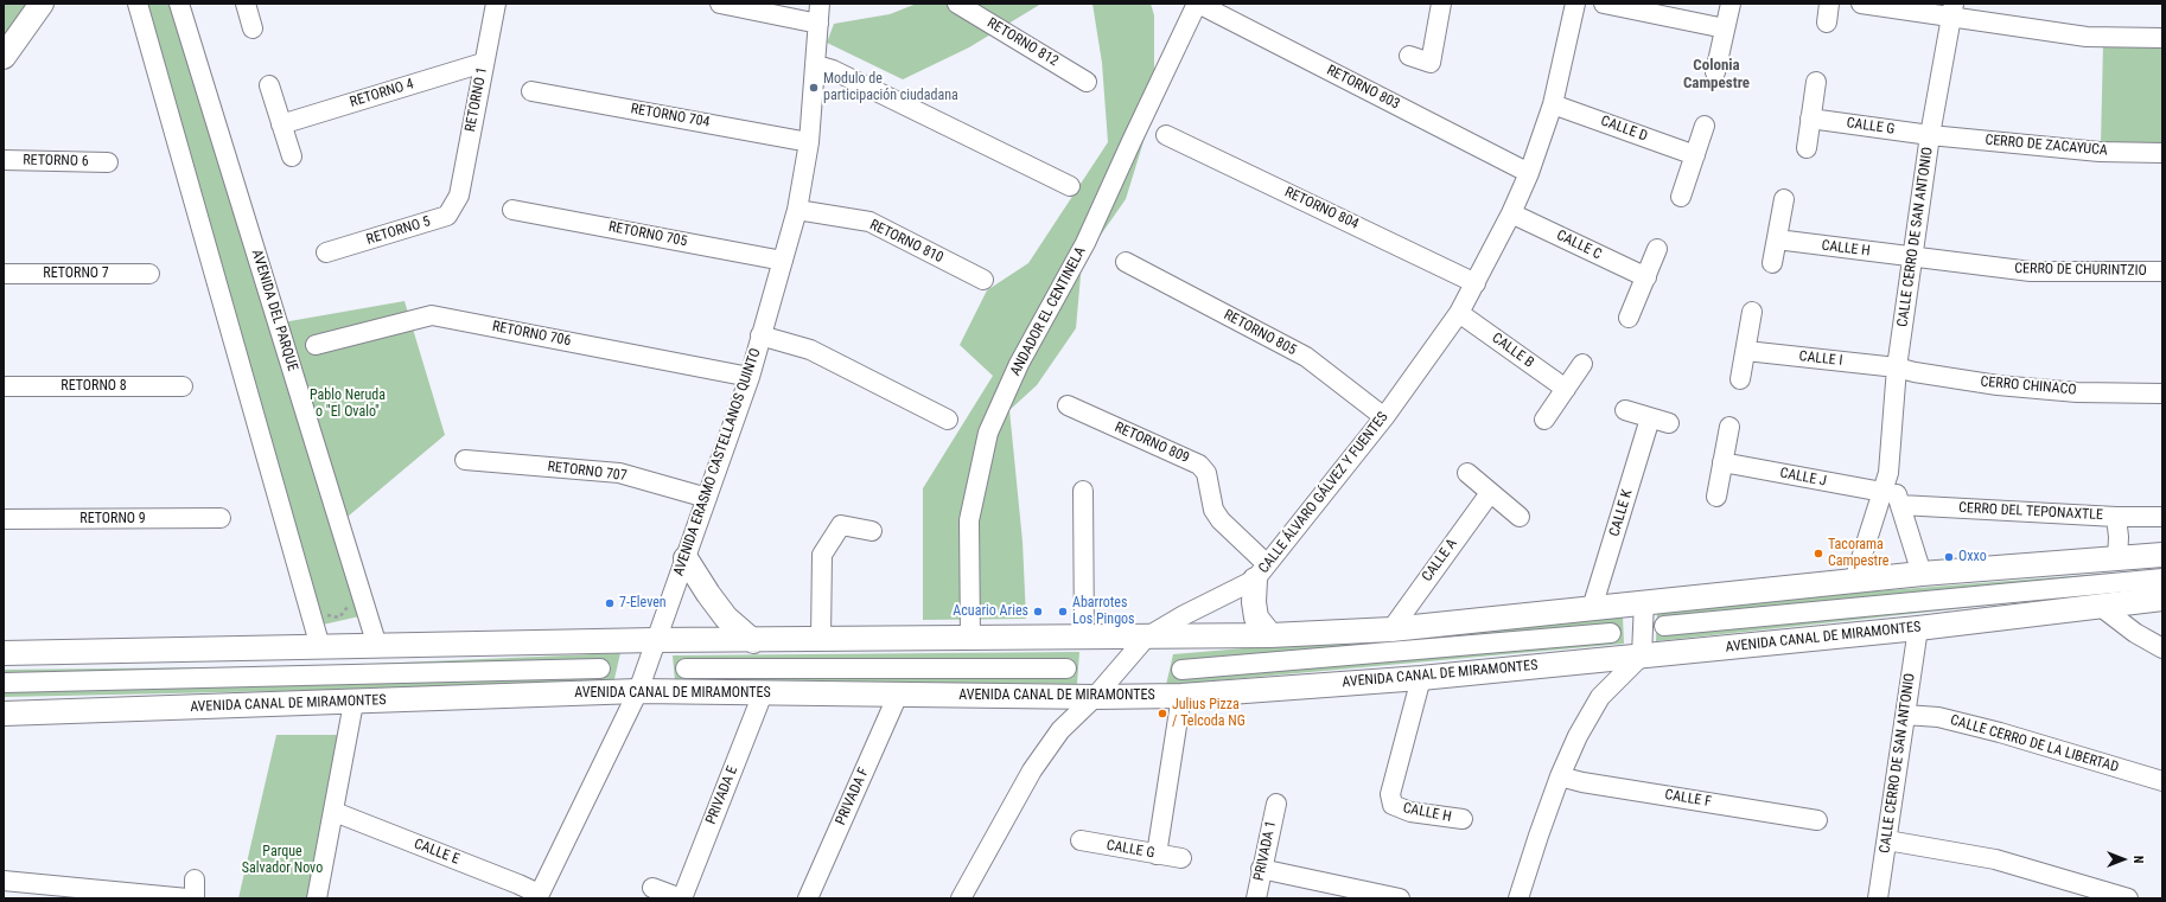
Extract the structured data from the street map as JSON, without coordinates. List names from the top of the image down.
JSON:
{
  "streets": {
    "main road": ["AVENIDA CANAL DE MIRAMONTES"],
    "street": [
      "RETORNO 812",
      "RETORNO 803",
      "RETORNO 4",
      "RETORNO 1",
      "RETORNO 704",
      "CALLE G",
      "CALLE D",
      "CERRO DE ZACAYUCA",
      "RETORNO 6",
      "RETORNO 804",
      "RETORNO 5",
      "RETORNO 705",
      "CALLE CERRO DE SAN ANTONIO",
      "RETORNO 810",
      "CALLE C",
      "CALLE H",
      "CERRO DE CHURINTZIO",
      "RETORNO 7",
      "AVENIDA DEL PARQUE",
      "ANDADOR EL CENTINELA",
      "RETORNO 805",
      "RETORNO 706",
      "CALLE B",
      "CALLE I",
      "RETORNO 8",
      "CERRO CHINACO",
      "RETORNO 809",
      "AVENIDA ERASMO CASTELLANOS QUINTO",
      "RETORNO 707",
      "CALLE J",
      "CALLE ÁLVARO GÁLVEZ Y FUENTES",
      "CERRO DEL TEPONAXTLE",
      "CALLE K",
      "RETORNO 9",
      "CALLE A",
      "CALLE CERRO DE LA LIBERTAD",
      "PRIVADA E",
      "PRIVADA F",
      "CALLE F",
      "PRIVADA 1",
      "CALLE E"
    ]
  },
  "crossings": [
    ["RETORNO 803", "ANDADOR EL CENTINELA"],
    ["RETORNO 803", "CALLE ÁLVARO GÁLVEZ Y FUENTES"],
    ["RETORNO 4", "RETORNO 1"],
    ["RETORNO 1", "RETORNO 5"],
    ["RETORNO 704", "AVENIDA ERASMO CASTELLANOS QUINTO"],
    ["CALLE G", "CERRO DE ZACAYUCA"],
    ["CALLE G", "CALLE CERRO DE SAN ANTONIO"],
    ["CALLE D", "CALLE ÁLVARO GÁLVEZ Y FUENTES"],
    ["CERRO DE ZACAYUCA", "CALLE CERRO DE SAN ANTONIO"],
    ["RETORNO 804", "CALLE ÁLVARO GÁLVEZ Y FUENTES"],
    ["RETORNO 705", "AVENIDA ERASMO CASTELLANOS QUINTO"],
    ["CALLE CERRO DE SAN ANTONIO", "CALLE H"],
    ["CALLE CERRO DE SAN ANTONIO", "CERRO DE CHURINTZIO"],
    ["CALLE CERRO DE SAN ANTONIO", "CALLE I"],
    ["CALLE CERRO DE SAN ANTONIO", "CERRO CHINACO"],
    ["CALLE CERRO DE SAN ANTONIO", "CALLE J"],
    ["CALLE CERRO DE SAN ANTONIO", "CERRO DEL TEPONAXTLE"],
    ["CALLE CERRO DE SAN ANTONIO", "AVENIDA CANAL DE MIRAMONTES"],
    ["CALLE CERRO DE SAN ANTONIO", "CALLE CERRO DE LA LIBERTAD"],
    ["RETORNO 810", "AVENIDA ERASMO CASTELLANOS QUINTO"],
    ["CALLE C", "CALLE ÁLVARO GÁLVEZ Y FUENTES"],
    ["CALLE H", "CERRO DE CHURINTZIO"],
    ["CALLE H", "AVENIDA CANAL DE MIRAMONTES"],
    ["RETORNO 805", "CALLE ÁLVARO GÁLVEZ Y FUENTES"],
    ["RETORNO 706", "AVENIDA ERASMO CASTELLANOS QUINTO"],
    ["CALLE B", "CALLE ÁLVARO GÁLVEZ Y FUENTES"],
    ["CALLE I", "CERRO CHINACO"],
    ["RETORNO 809", "CALLE ÁLVARO GÁLVEZ Y FUENTES"],
    ["AVENIDA ERASMO CASTELLANOS QUINTO", "RETORNO 707"],
    ["AVENIDA ERASMO CASTELLANOS QUINTO", "AVENIDA CANAL DE MIRAMONTES"],
    ["AVENIDA ERASMO CASTELLANOS QUINTO", "CALLE E"],
    ["CALLE ÁLVARO GÁLVEZ Y FUENTES", "AVENIDA CANAL DE MIRAMONTES"],
    ["AVENIDA CANAL DE MIRAMONTES", "PRIVADA E"],
    ["AVENIDA CANAL DE MIRAMONTES", "PRIVADA F"]
  ],
  "districts": ["Colonia Campestre"],
  "parks": ["Pablo Neruda o \"El Ovalo\"", "Parque Salvador Novo"],
  "places": [
    "Modulo de participación ciudadana",
    "Tacorama Campestre",
    "Oxxo",
    "7-Eleven",
    "Acuario Aries",
    "Abarrotes Los Pingos",
    "Julius Pizza / Telcoda NG"
  ],
  "north": "right"
}
